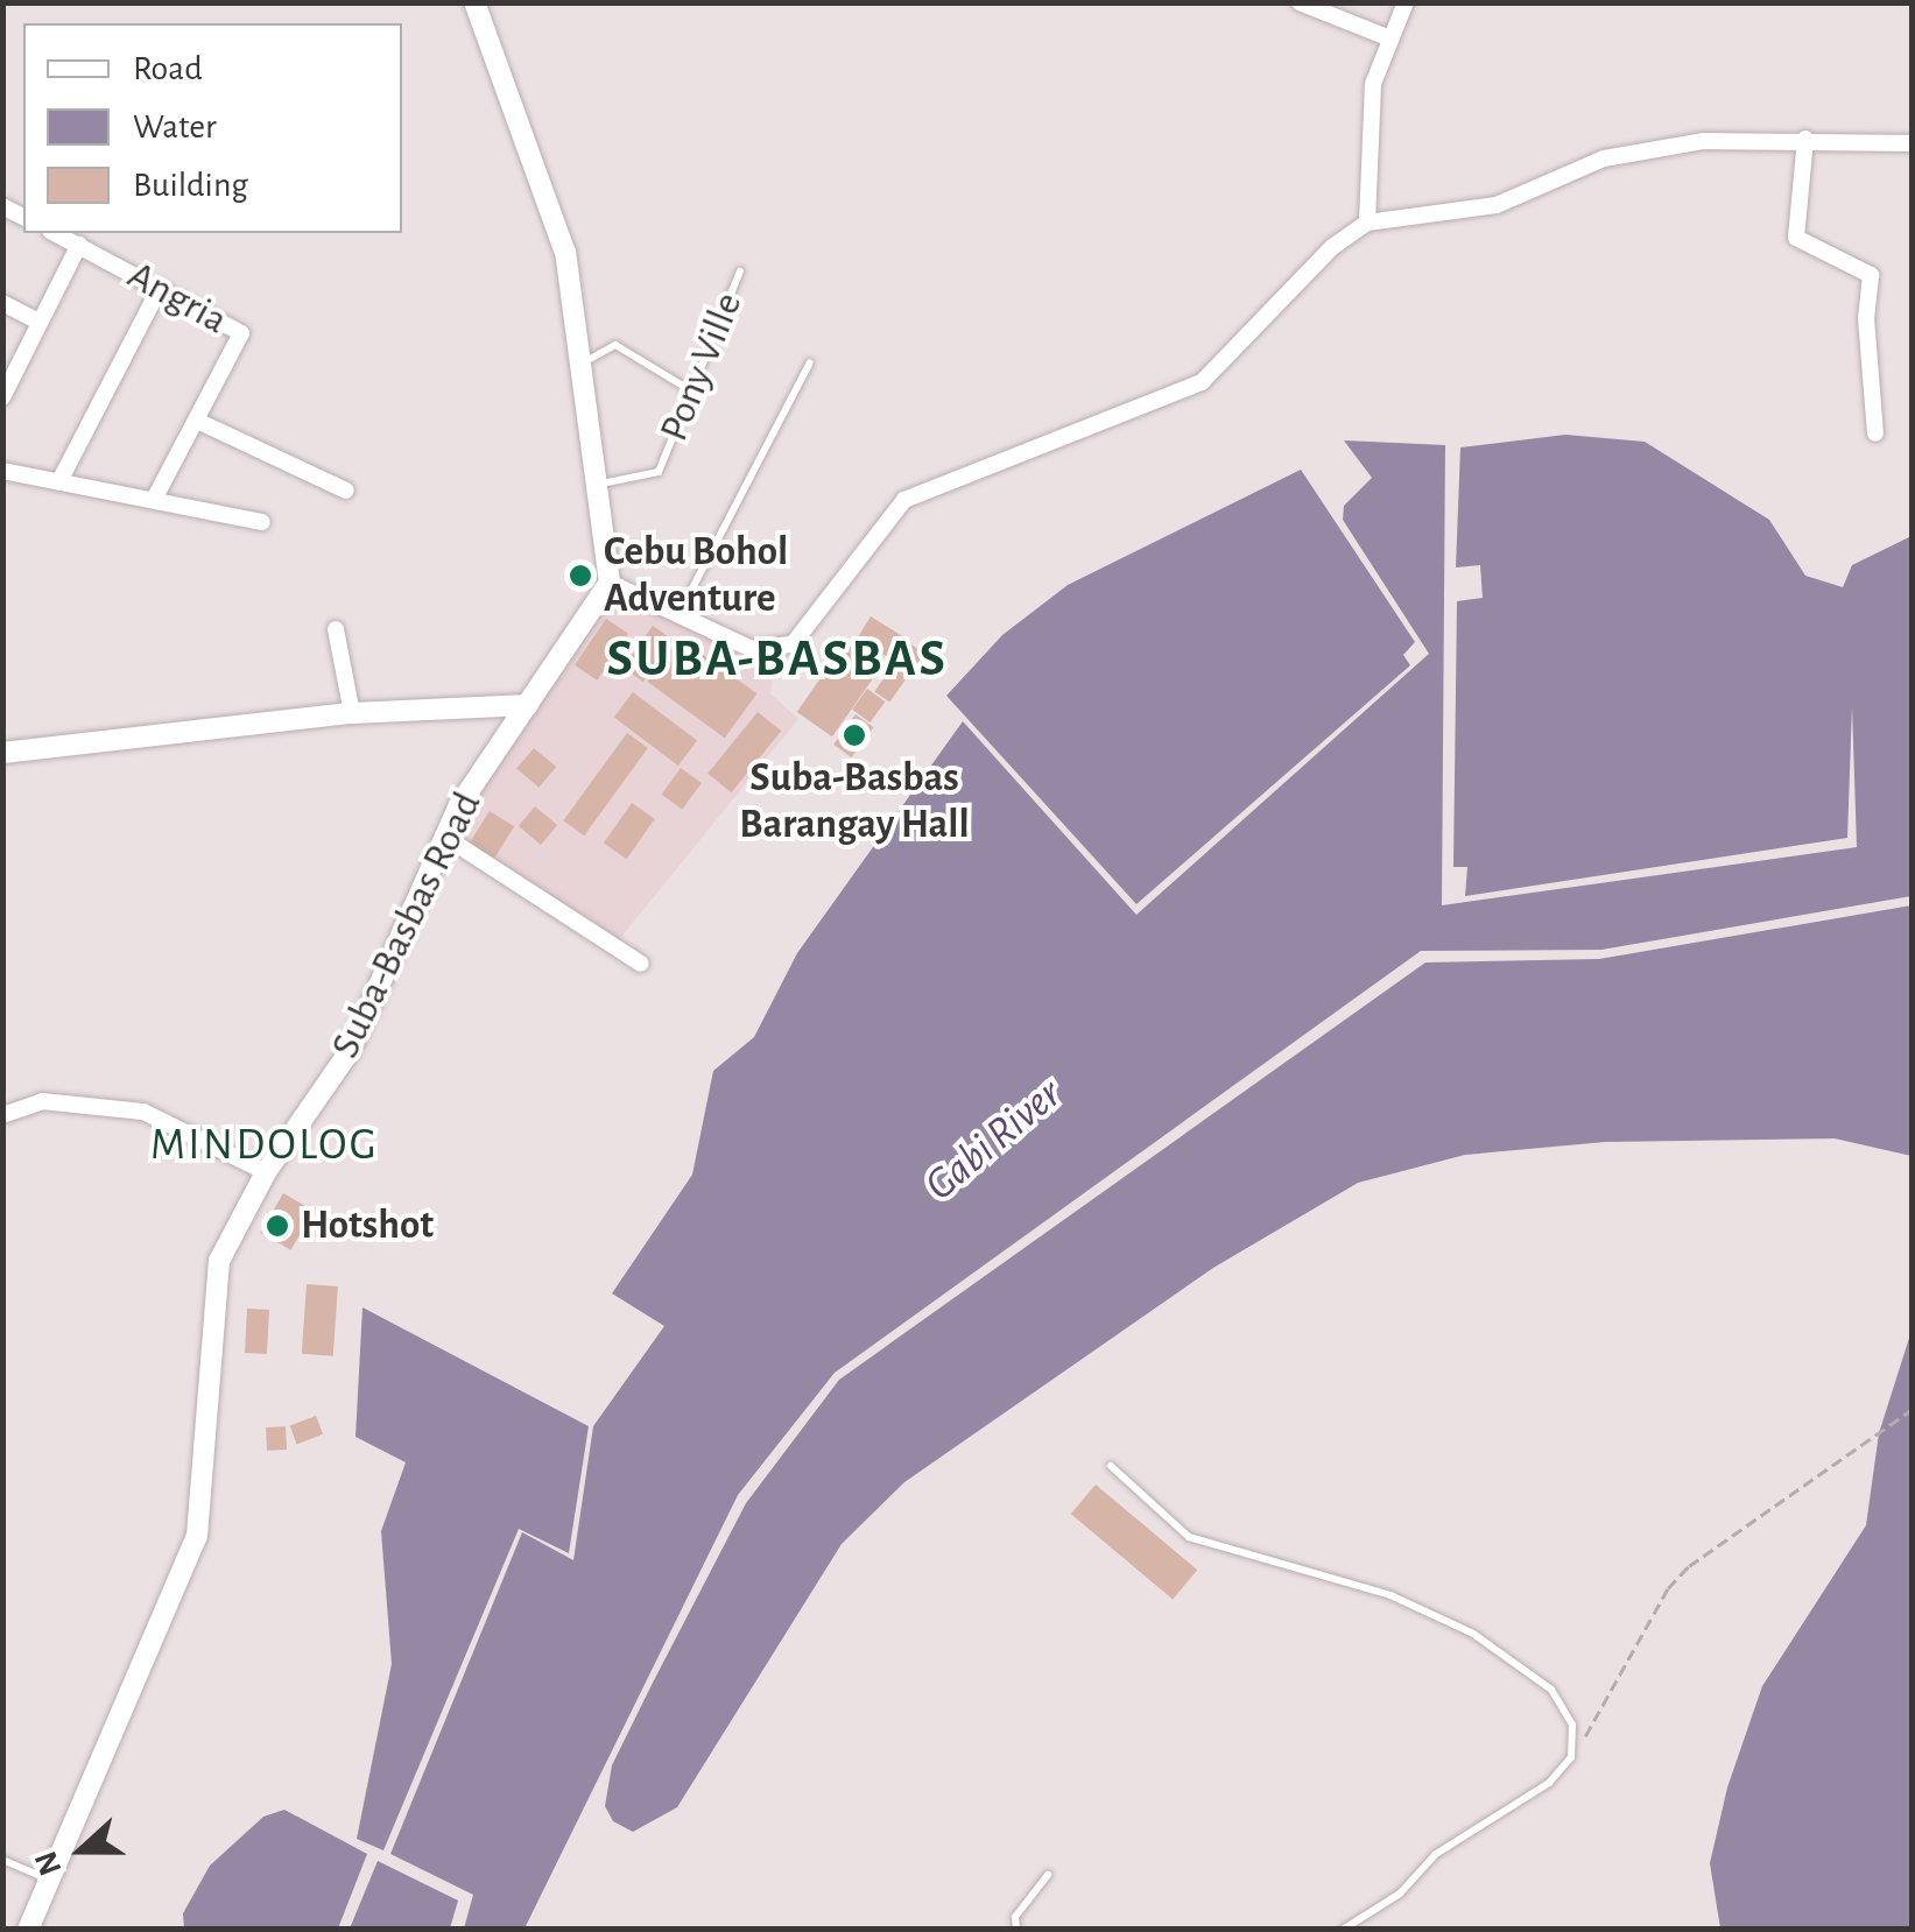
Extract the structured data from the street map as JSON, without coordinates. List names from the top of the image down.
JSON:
{
  "streets": {
    "street": ["Angria", "Suba-Basbas Road"],
    "lane": ["Pony Ville"]
  },
  "districts": ["SUBA-BASBAS", "MINDOLOG"],
  "water": ["Gabi River"],
  "places": ["Cebu Bohol Adventure", "Suba-Basbas Barangay Hall", "Hotshot"],
  "legend": ["Road", "Water", "Building"],
  "north": "left"
}
